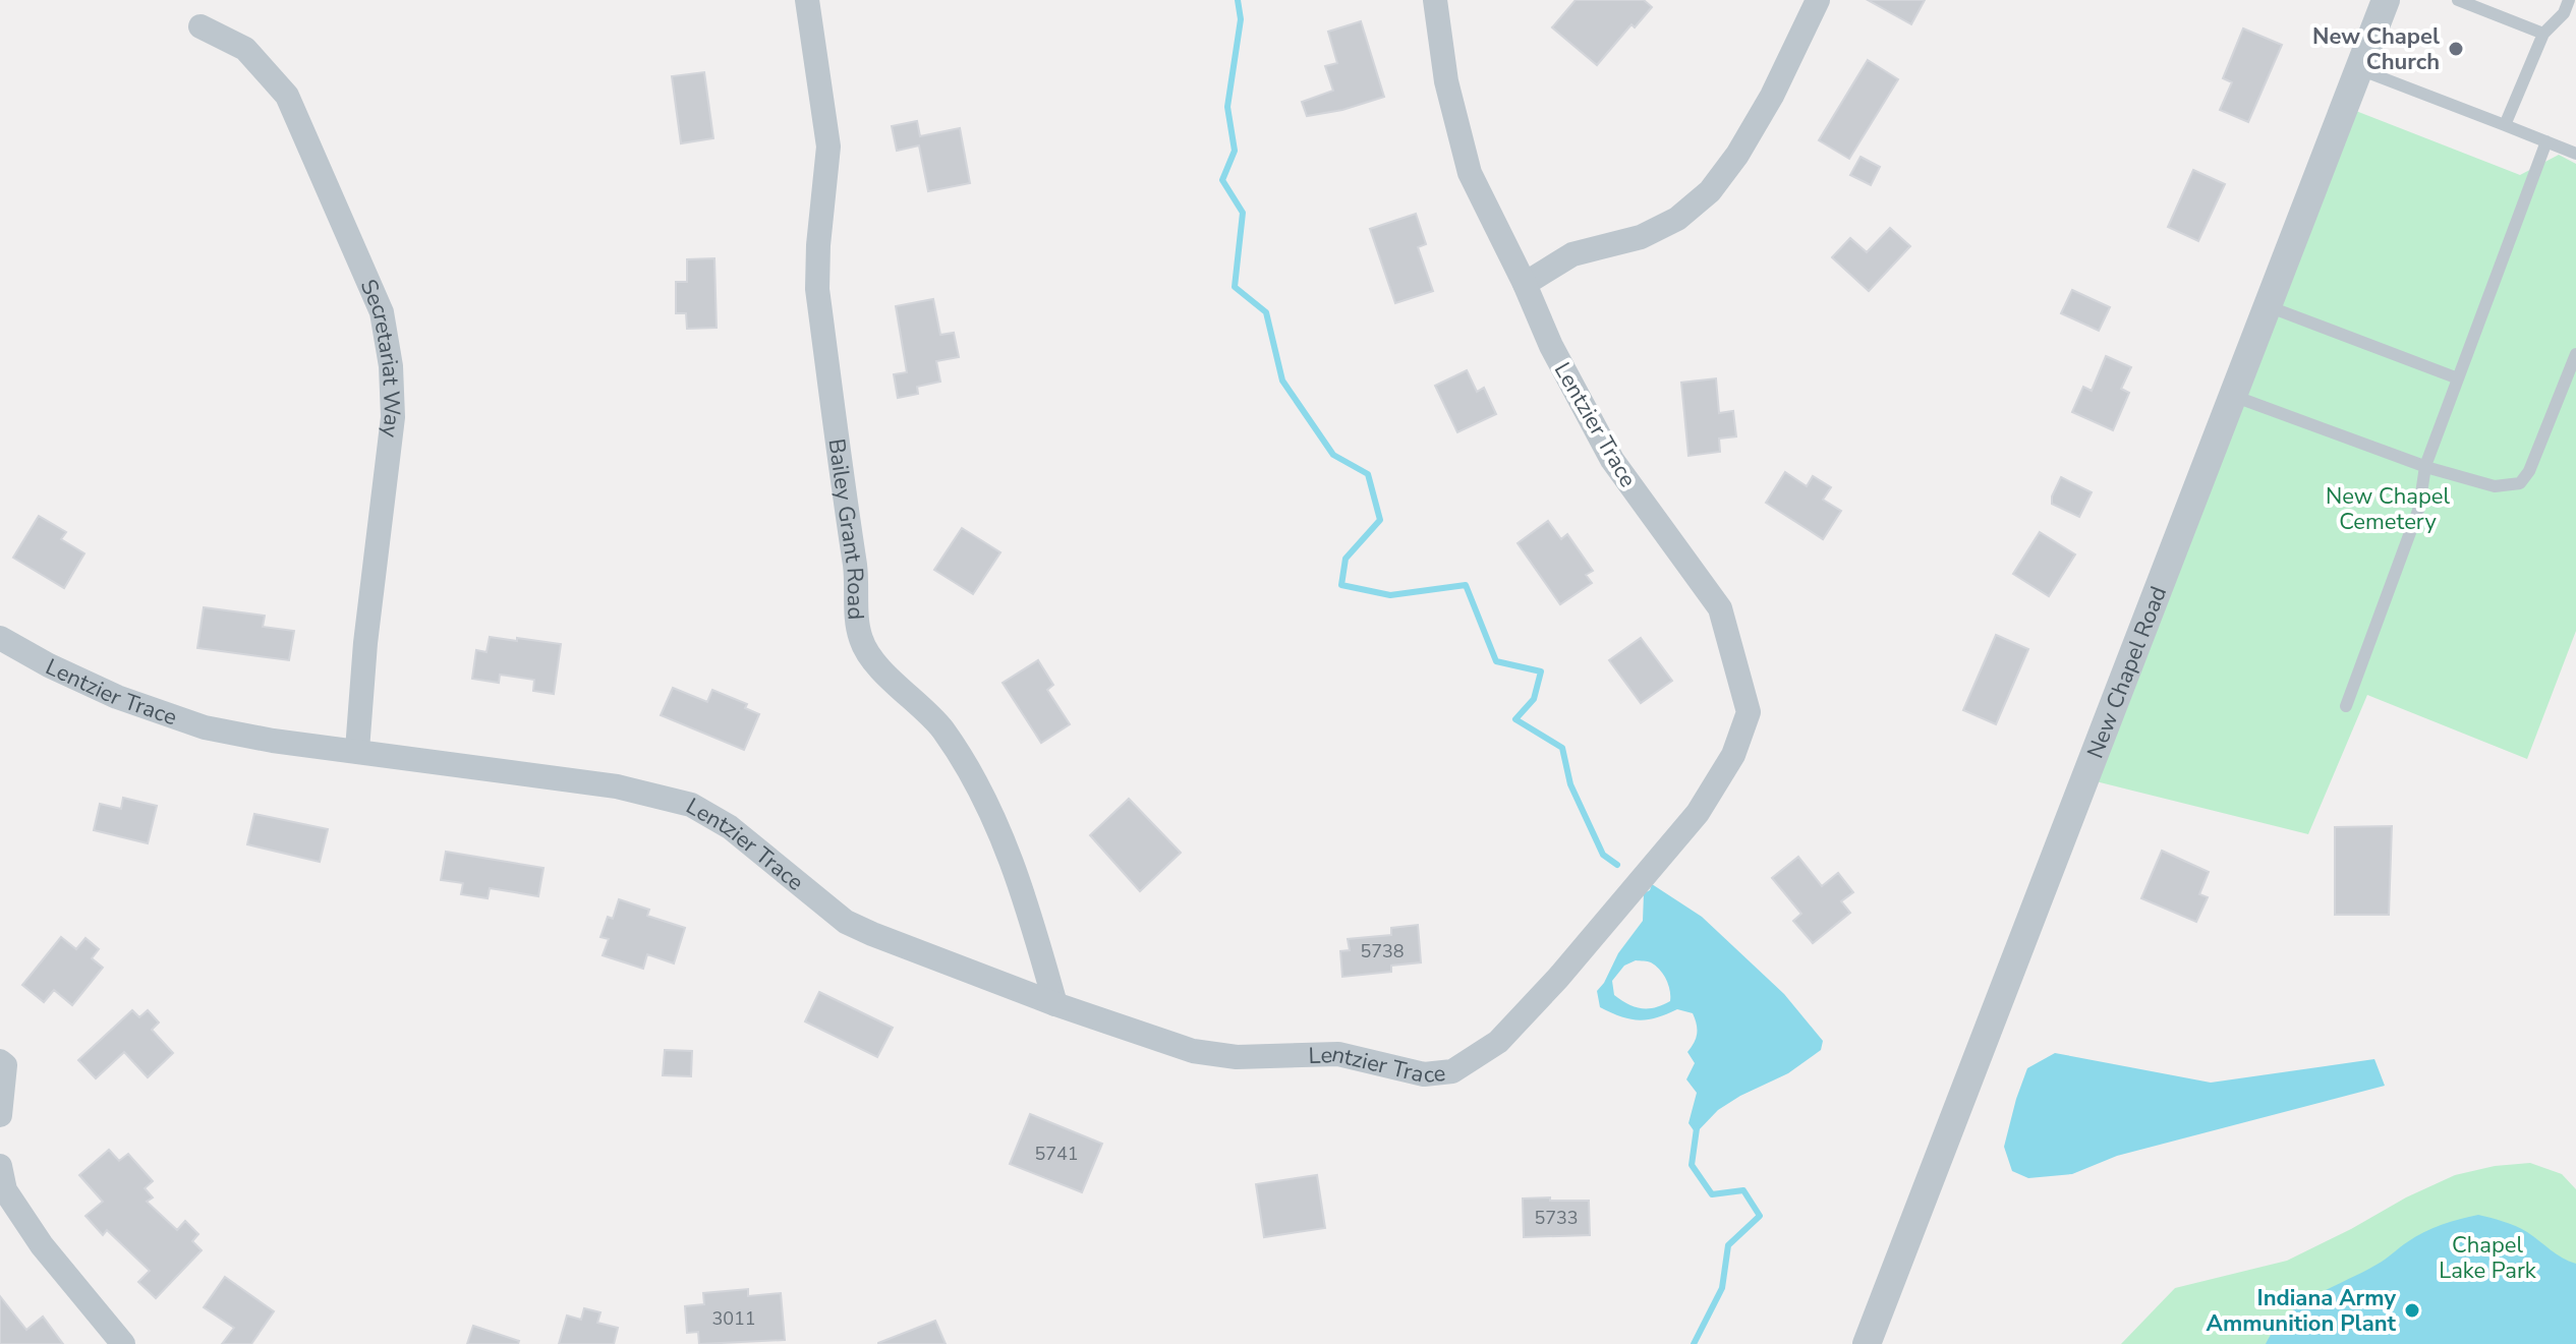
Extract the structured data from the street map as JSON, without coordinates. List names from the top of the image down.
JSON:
{
  "streets": {
    "street": [
      "Secretariat Way",
      "Lentzier Trace",
      "Bailey Grant Road",
      "New Chapel Road"
    ]
  },
  "crossings": [
    ["Secretariat Way", "Lentzier Trace"],
    ["Lentzier Trace", "Bailey Grant Road"]
  ],
  "parks": ["New Chapel Cemetery", "Chapel Lake Park"],
  "places": ["New Chapel Church", "Indiana Army Ammunition Plant"],
  "house_numbers": [
    "5738",
    "5741",
    "5733",
    "3011"
  ]
}
